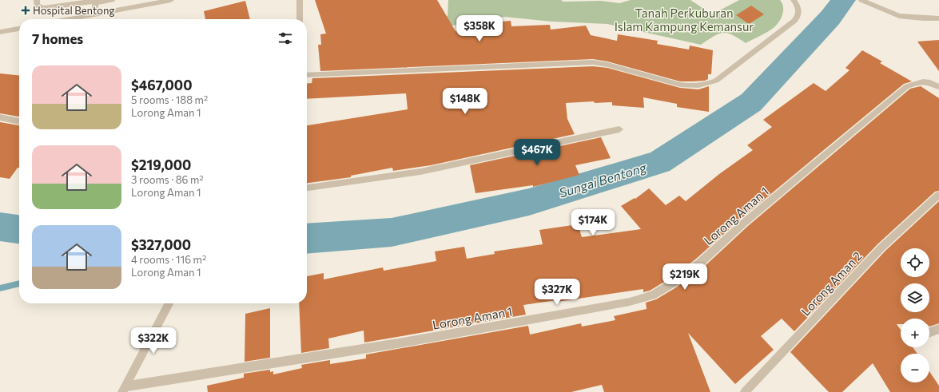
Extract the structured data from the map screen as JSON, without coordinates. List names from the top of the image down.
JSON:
{
  "streets": {
    "street": ["Lorong Aman 1", "Lorong Aman 2"]
  },
  "water": ["Sungai Bentong"],
  "parks": ["Tanah Perkuburan Islam Kampung Kemansur"],
  "places": {
    "health": ["Hospital Bentong"]
  },
  "page": {
    "price": [
      "$358K",
      "$148K",
      "$467K",
      "$174K",
      "$219K",
      "$327K",
      "$322K"
    ],
    "heading": "7 homes",
    "list": [
      {
        "name": "$467,000",
        "note": "5 rooms · 188 m² · Lorong Aman 1"
      },
      {
        "name": "$219,000",
        "note": "3 rooms · 86 m² · Lorong Aman 1"
      },
      {
        "name": "$327,000",
        "note": "4 rooms · 116 m² · Lorong Aman 1"
      }
    ],
    "map_buttons": ["+", "−"]
  }
}
